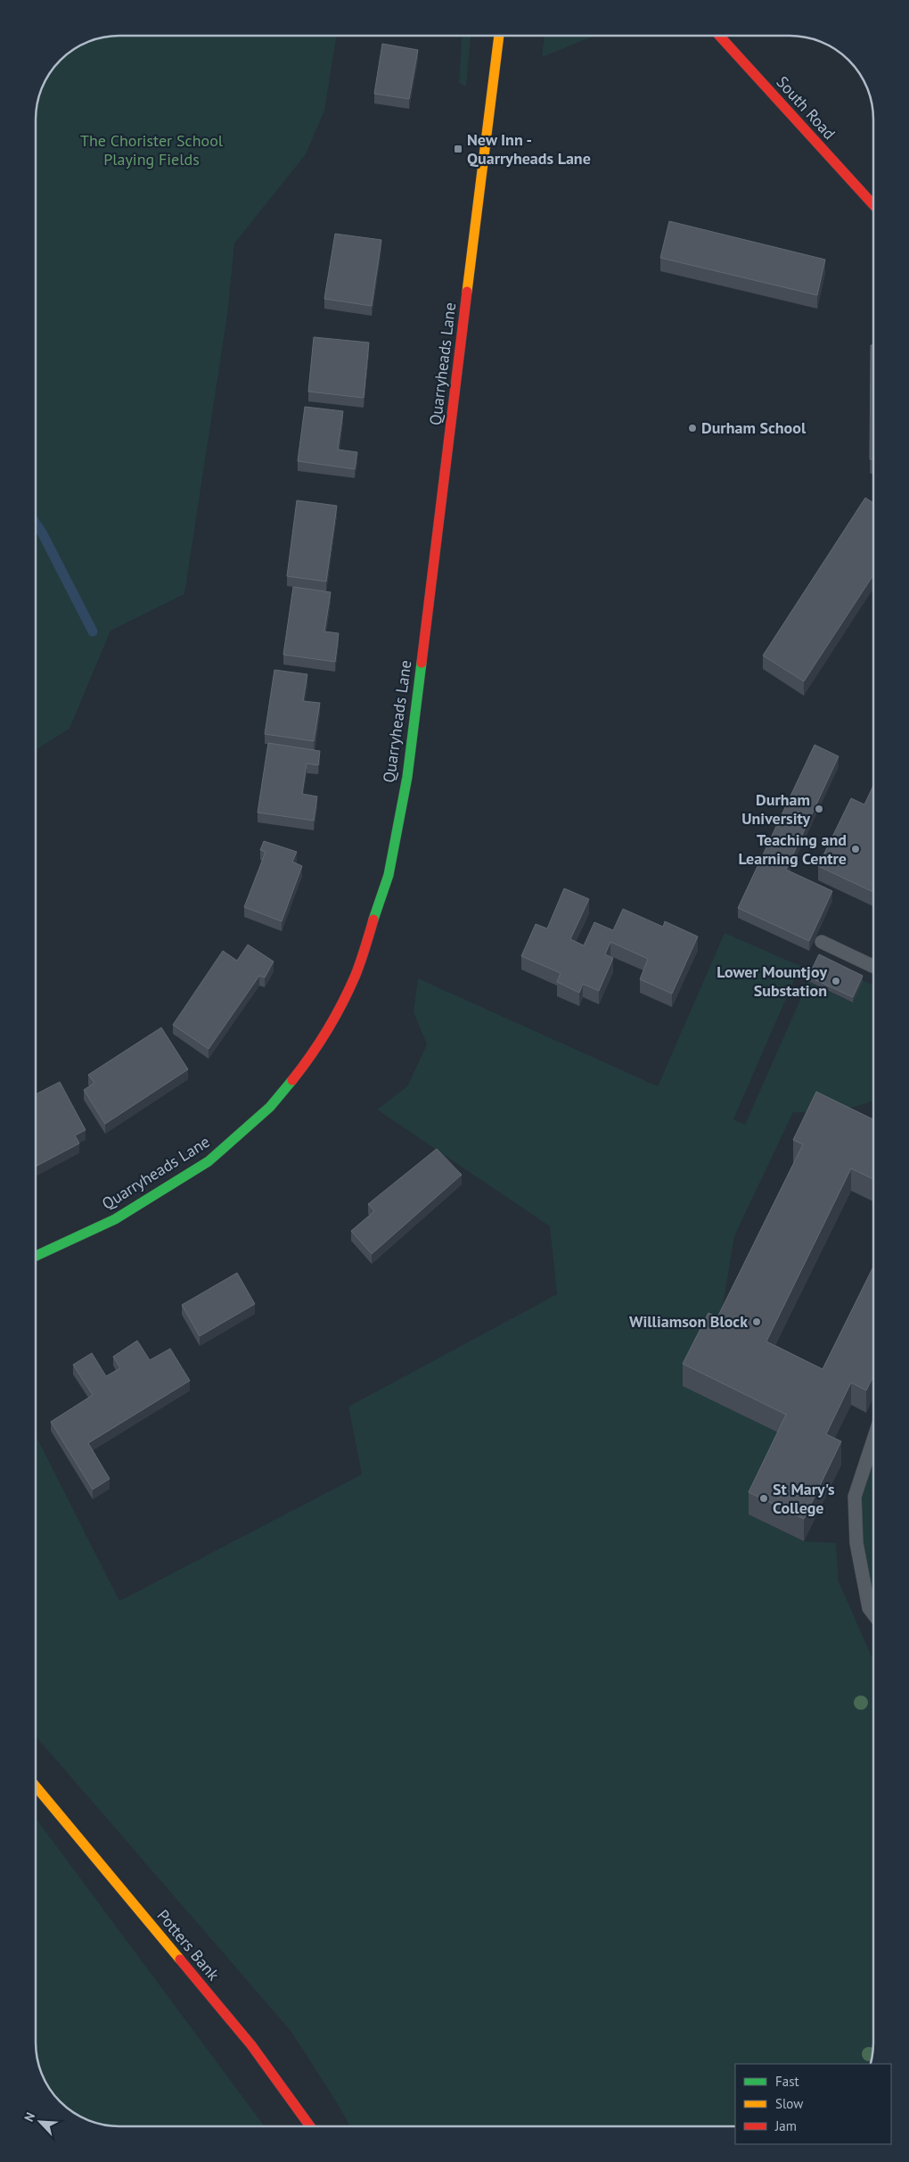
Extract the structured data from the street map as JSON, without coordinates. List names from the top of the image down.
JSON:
{
  "streets": {
    "street": ["South Road", "Quarryheads Lane", "Potters Bank"]
  },
  "parks": ["The Chorister School Playing Fields"],
  "places": {
    "transit": ["New Inn - Quarryheads Lane"],
    "other": [
      "Durham School",
      "Durham University",
      "Teaching and Learning Centre",
      "Lower Mountjoy Substation",
      "Williamson Block",
      "St Mary's College"
    ]
  },
  "legend": ["Fast", "Slow", "Jam"],
  "north": "top left"
}
